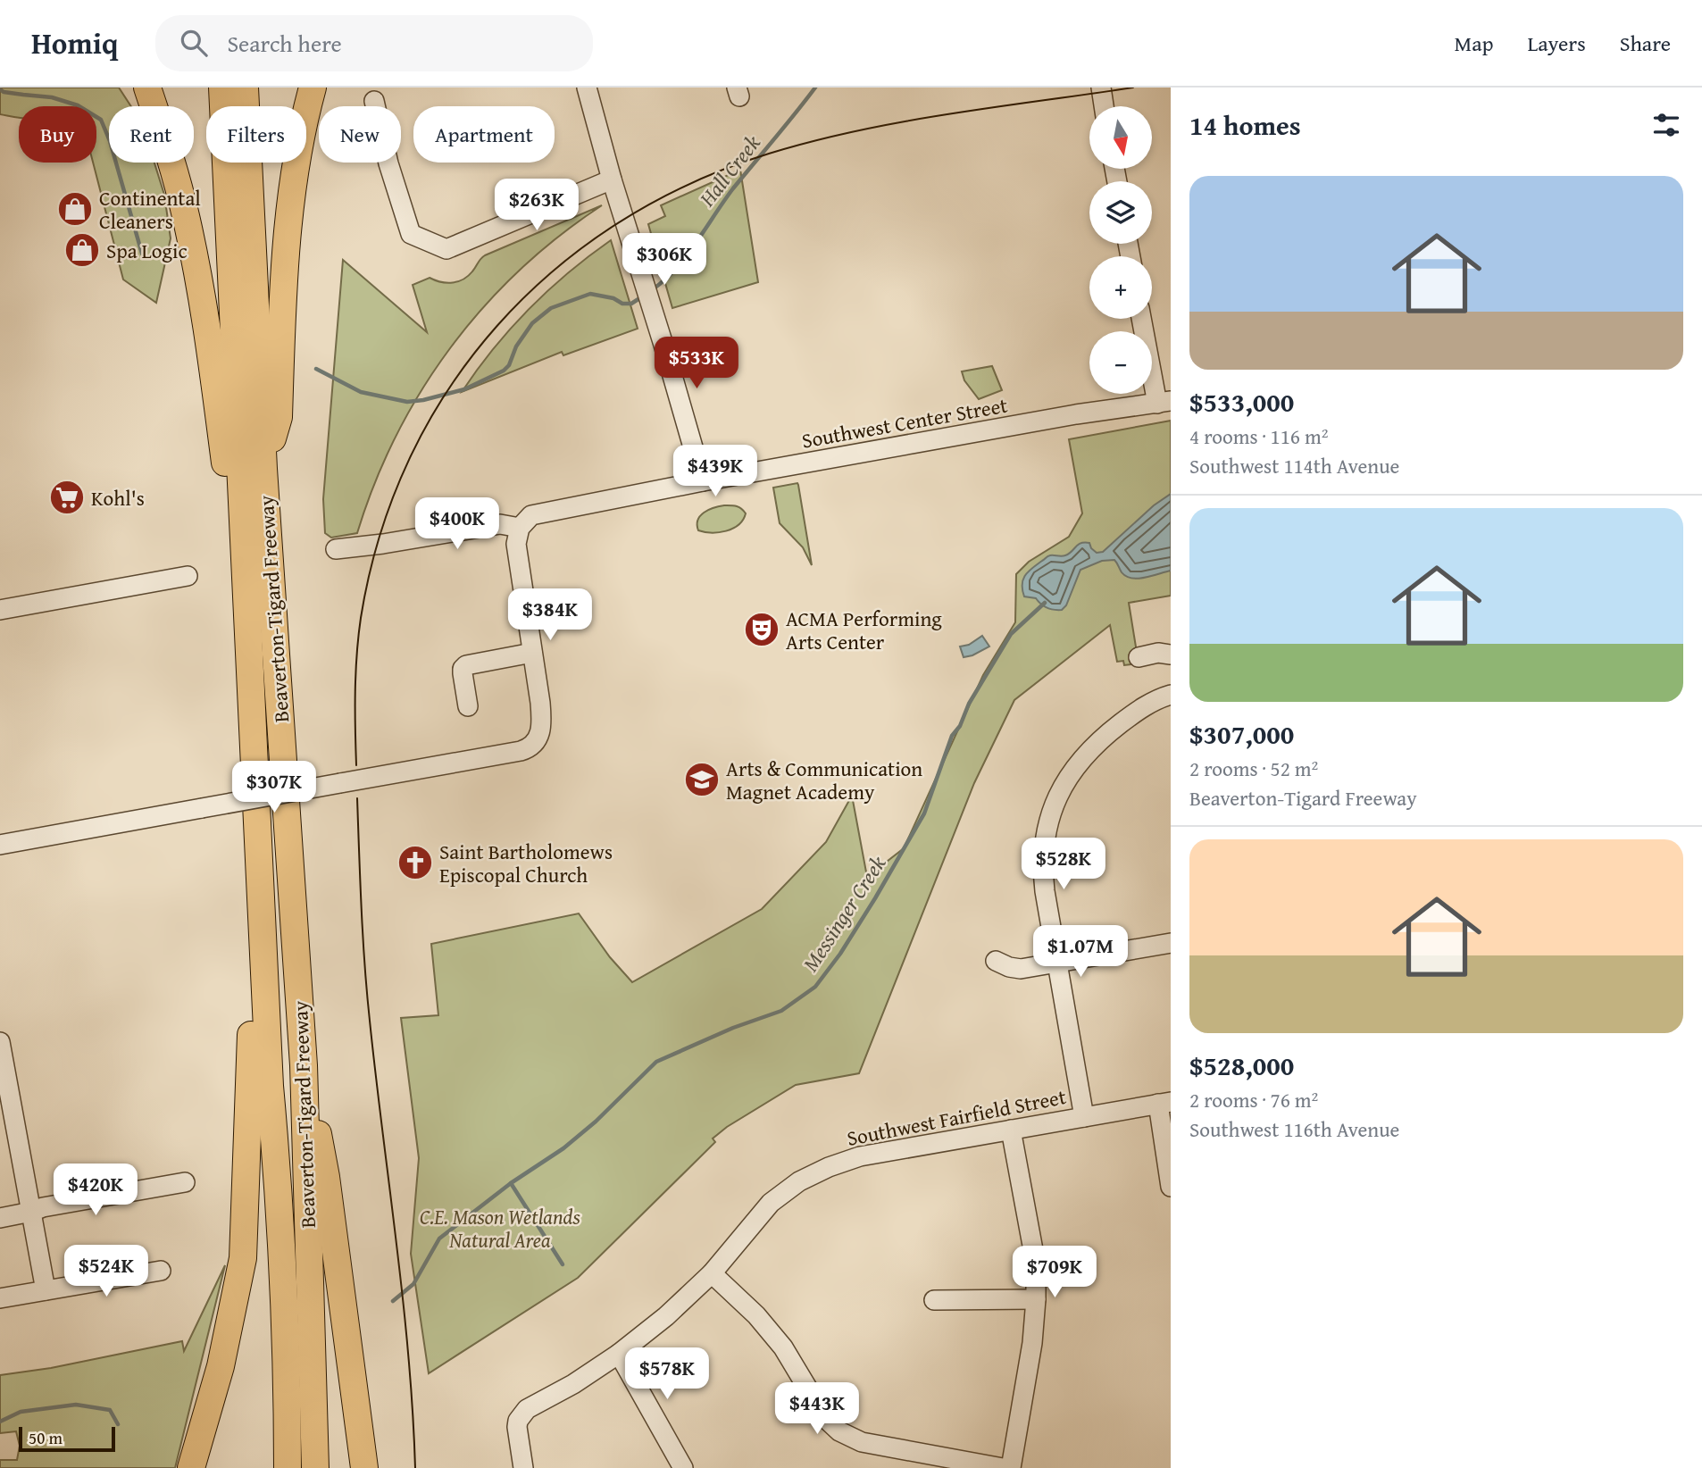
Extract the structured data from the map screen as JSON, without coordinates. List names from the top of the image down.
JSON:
{
  "streets": {
    "highway": ["Beaverton-Tigard Freeway"],
    "street": ["Southwest Center Street", "Southwest Fairfield Street"]
  },
  "water": ["Hall Creek", "Messinger Creek"],
  "parks": ["C.E. Mason Wetlands Natural Area"],
  "places": {
    "shop": ["Continental Cleaners", "Spa Logic"],
    "supermarket": ["Kohl's"],
    "theatre": ["ACMA Performing Arts Center"],
    "school or university": ["Arts & Communication Magnet Academy"],
    "church": ["Saint Bartholomews Episcopal Church"]
  },
  "scale_bar": "50 m",
  "north": "bottom",
  "page": {
    "header": "Homiq",
    "search": "Search here",
    "nav": ["Map", "Layers", "Share"],
    "heading": "14 homes",
    "map_buttons": ["+", "−"],
    "chip": [
      "Buy",
      "Rent",
      "Filters",
      "New",
      "Apartment"
    ],
    "list": [
      {
        "name": "$533,000",
        "note": "4 rooms · 116 m² · Southwest 114th Avenue"
      },
      {
        "name": "$307,000",
        "note": "2 rooms · 52 m² · Beaverton-Tigard Freeway"
      },
      {
        "name": "$528,000",
        "note": "2 rooms · 76 m² · Southwest 116th Avenue"
      }
    ],
    "price": [
      "$263K",
      "$306K",
      "$533K",
      "$439K",
      "$400K",
      "$384K",
      "$307K",
      "$528K",
      "$1.07M",
      "$420K",
      "$524K",
      "$709K",
      "$578K",
      "$443K"
    ],
    "scale": "50 m"
  }
}
